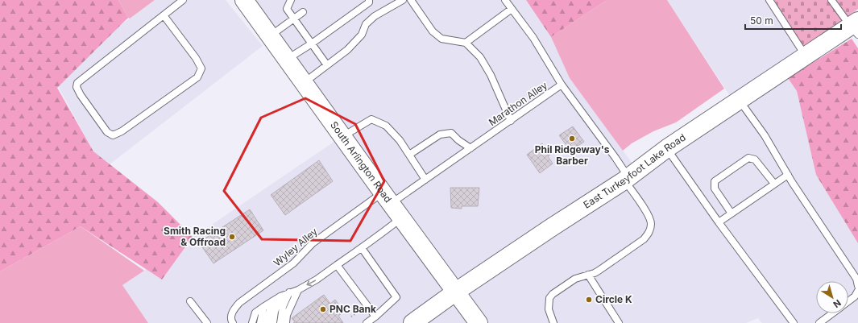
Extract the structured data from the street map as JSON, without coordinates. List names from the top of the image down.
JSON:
{
  "streets": {
    "main road": ["South Arlington Road", "East Turkeyfoot Lake Road"],
    "lane": ["Marathon Alley", "Wyley Alley"]
  },
  "crossings": [
    ["Marathon Alley", "South Arlington Road"],
    ["Marathon Alley", "East Turkeyfoot Lake Road"],
    ["Marathon Alley", "Wyley Alley"],
    ["South Arlington Road", "East Turkeyfoot Lake Road"],
    ["South Arlington Road", "Wyley Alley"]
  ],
  "places": [
    "Phil Ridgeway's Barber",
    "Smith Racing & Offroad",
    "Circle K",
    "PNC Bank"
  ],
  "scale_bar": "50 m",
  "north": "bottom right"
}
